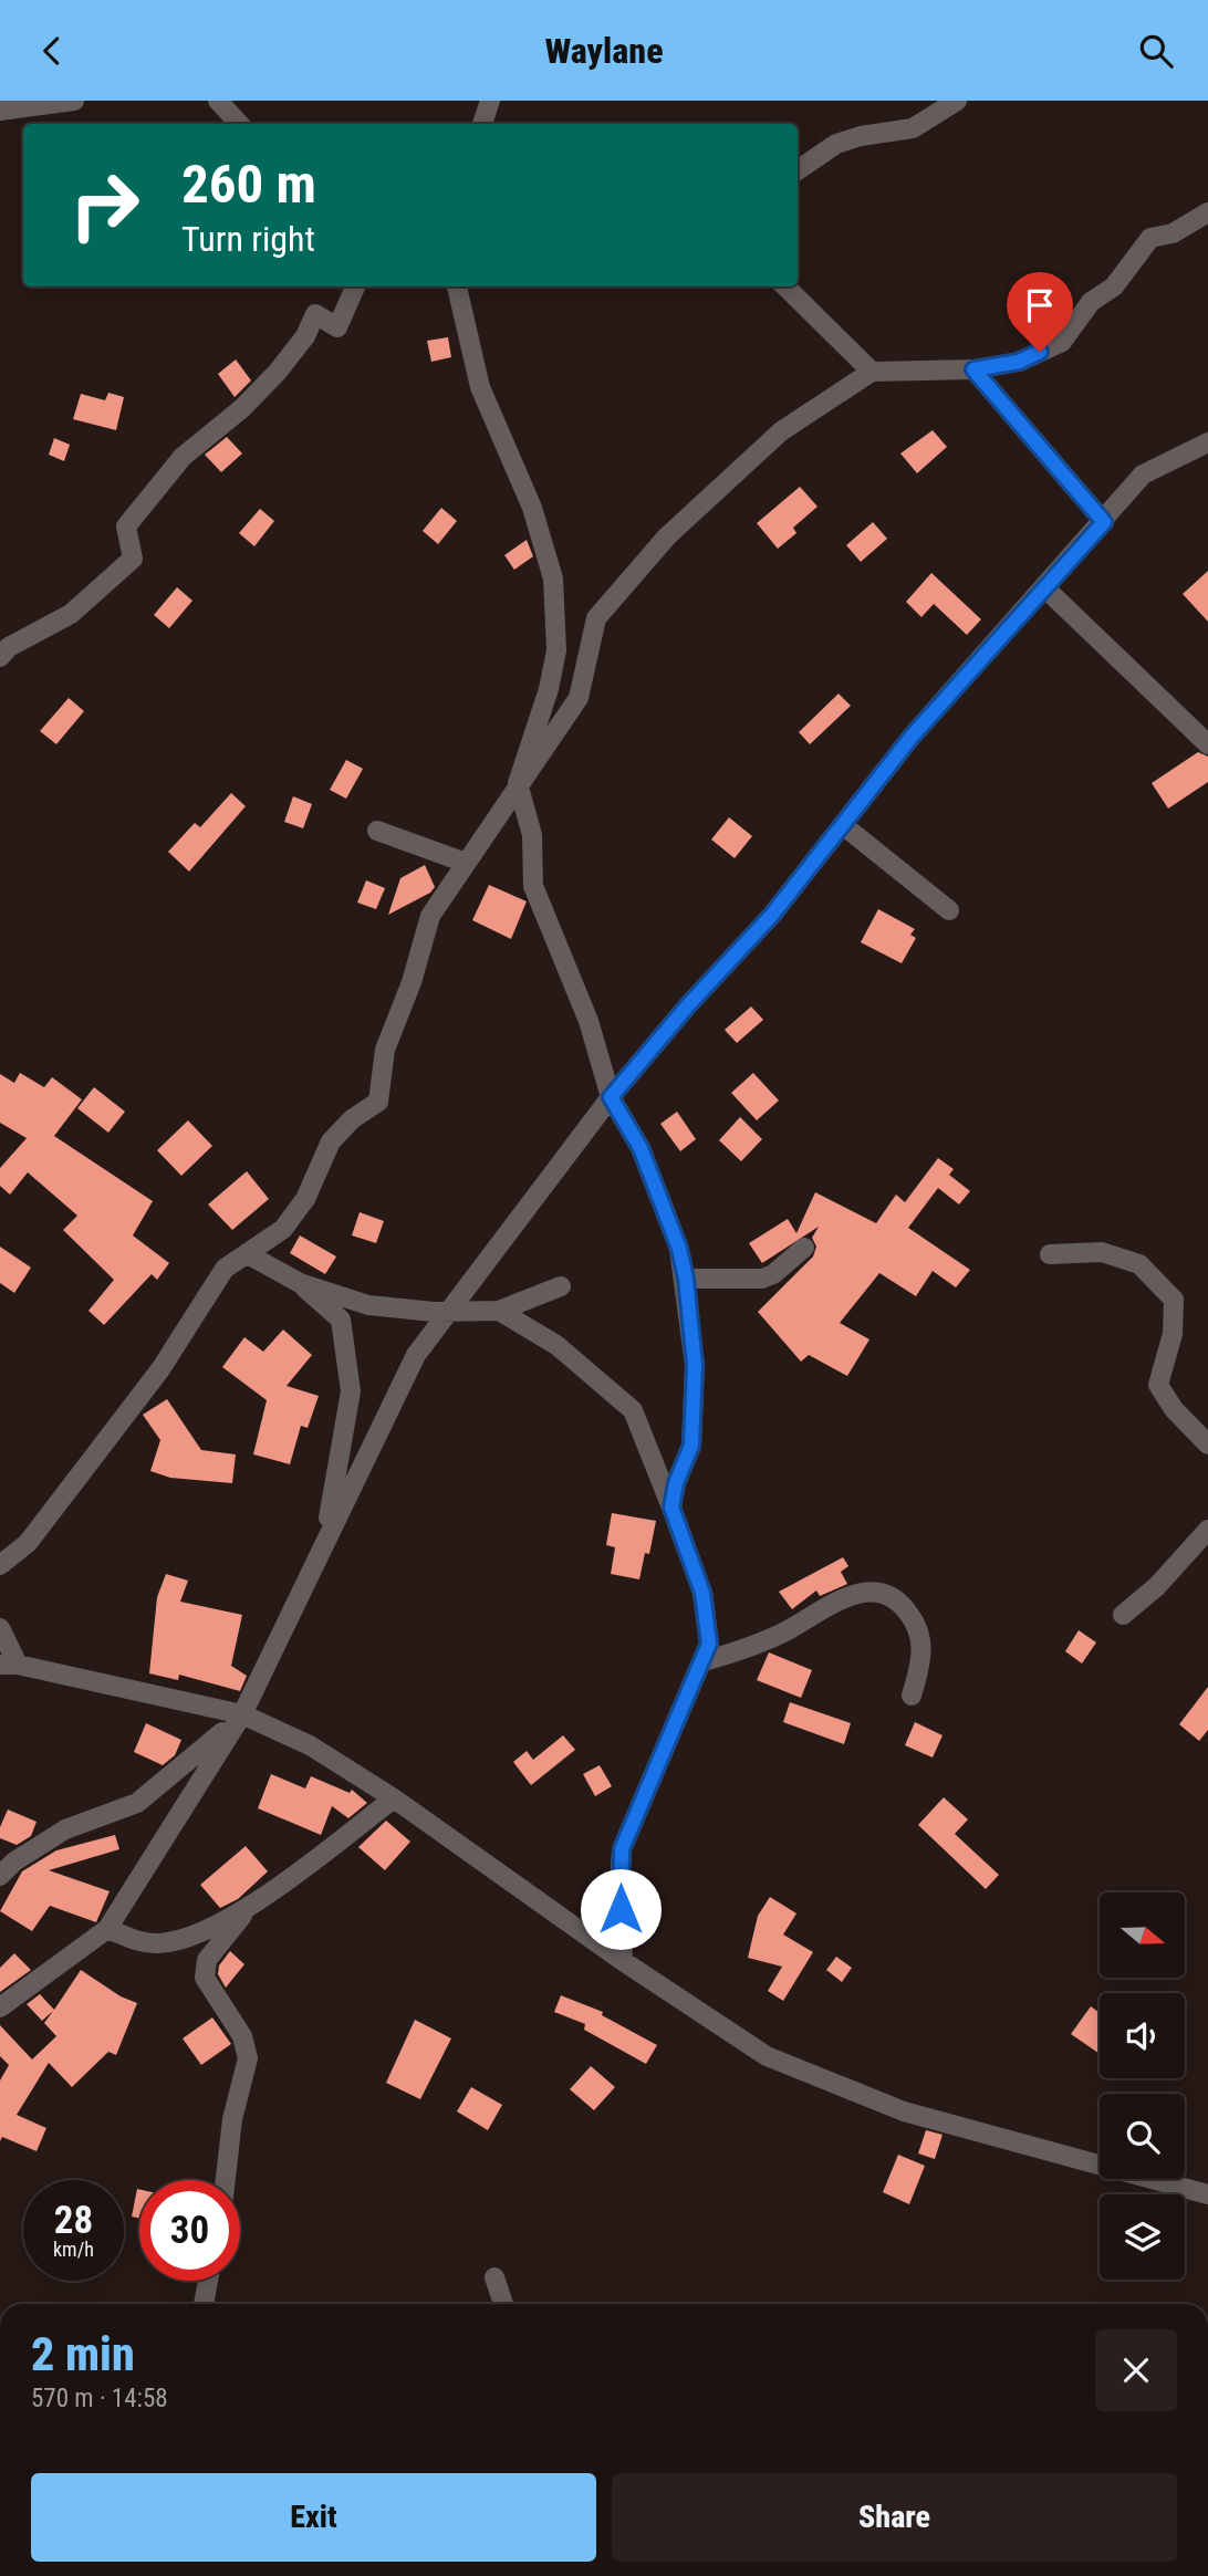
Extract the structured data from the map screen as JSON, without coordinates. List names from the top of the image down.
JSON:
{
  "north": "right",
  "page": {
    "header": "Waylane",
    "turn": ["260 m", "Turn right"],
    "speed": "28 km/h",
    "limit": "30",
    "heading": ["2 min", "570 m · 14:58"],
    "buttons": ["Exit", "Share"]
  }
}
